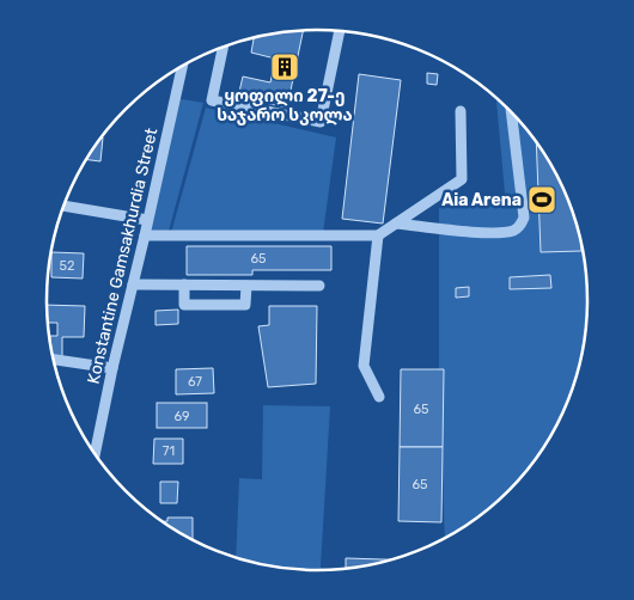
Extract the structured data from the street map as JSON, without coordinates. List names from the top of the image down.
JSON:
{
  "streets": {
    "street": ["Konstantine Gamsakhurdia Street"]
  },
  "places": {
    "building": ["ყოფილი 27-ე საჯარო სკოლა"],
    "sports": ["Aia Arena"]
  },
  "house_numbers": [
    "65",
    "52",
    "67",
    "65",
    "69",
    "71",
    "65"
  ]
}
